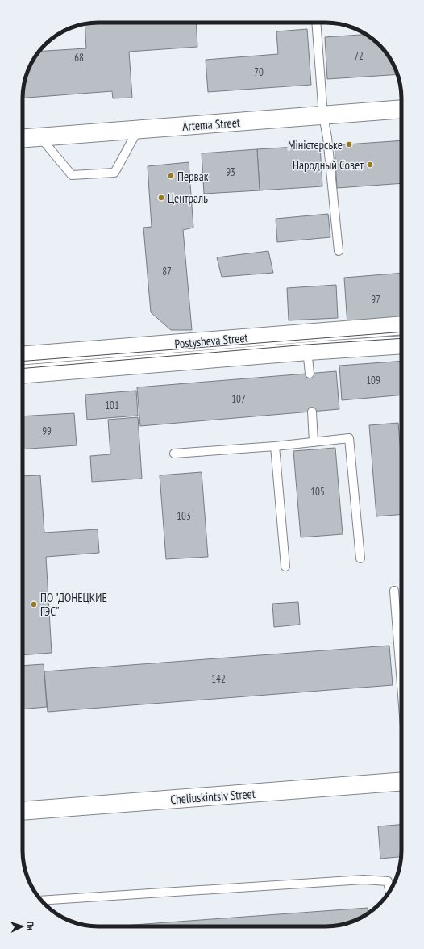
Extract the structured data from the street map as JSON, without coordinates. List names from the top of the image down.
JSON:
{
  "streets": {
    "street": ["Artema Street", "Postysheva Street", "Cheliuskintsiv Street"]
  },
  "places": [
    "Міністерське",
    "Народный Совет",
    "Первак",
    "Централь",
    "ПО \"ДОНЕЦКИЕ ГЭС\""
  ],
  "house_numbers": [
    "72",
    "68",
    "70",
    "93",
    "87",
    "97",
    "109",
    "107",
    "101",
    "99",
    "105",
    "103",
    "142"
  ],
  "north": "right"
}
